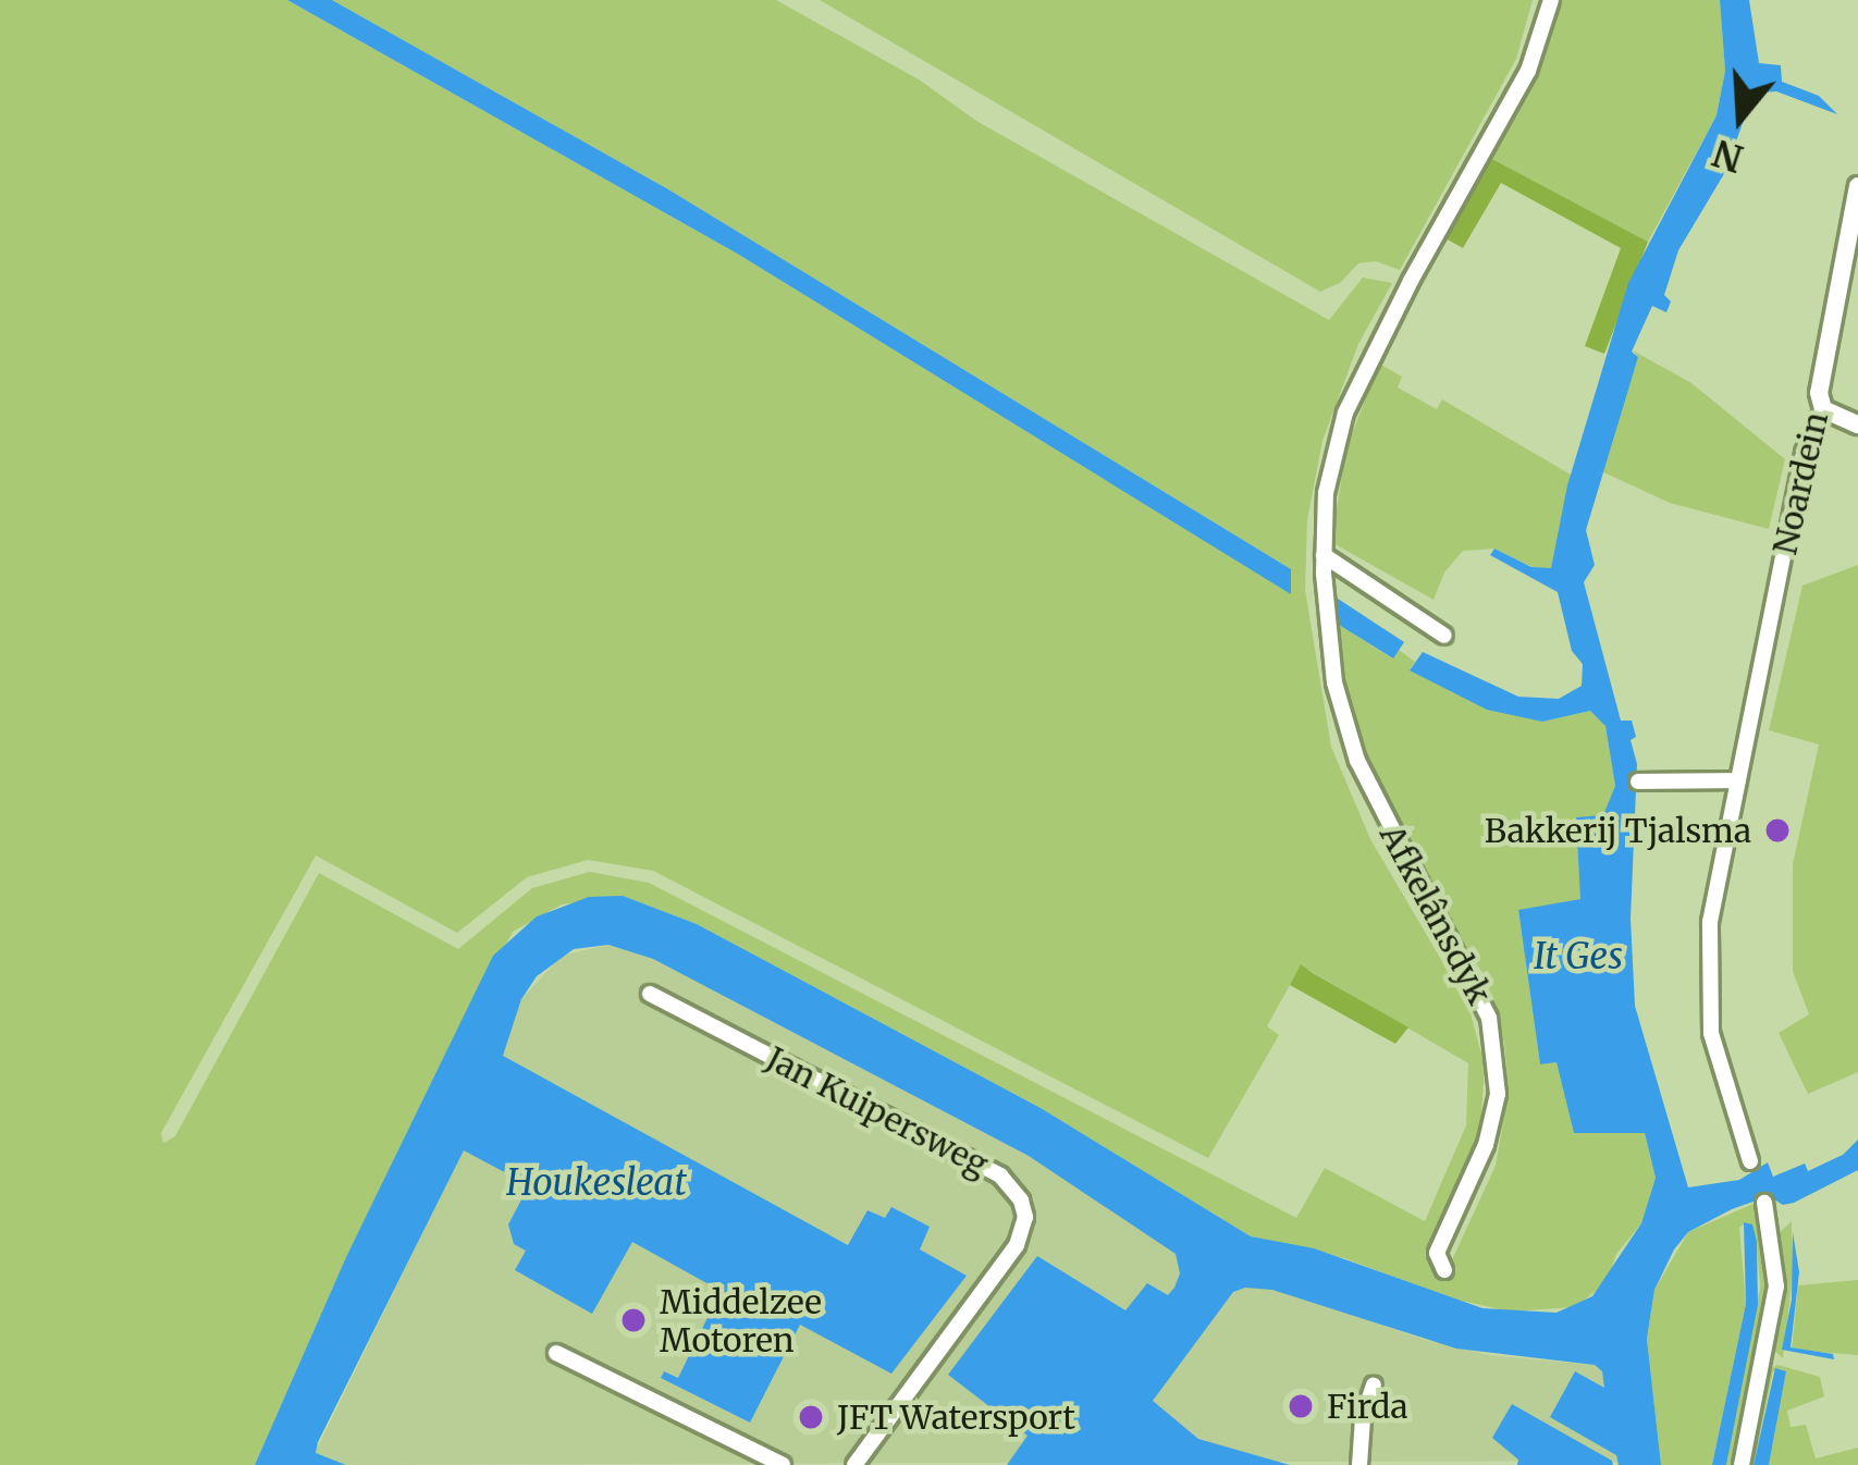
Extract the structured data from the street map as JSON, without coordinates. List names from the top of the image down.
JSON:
{
  "streets": {
    "street": ["Noardein", "Afkelânsdyk", "Jan Kuipersweg"]
  },
  "water": ["It Ges", "Houkesleat"],
  "places": [
    "Bakkerij Tjalsma",
    "Middelzee Motoren",
    "Firda",
    "JFT Watersport"
  ],
  "north": "bottom"
}
